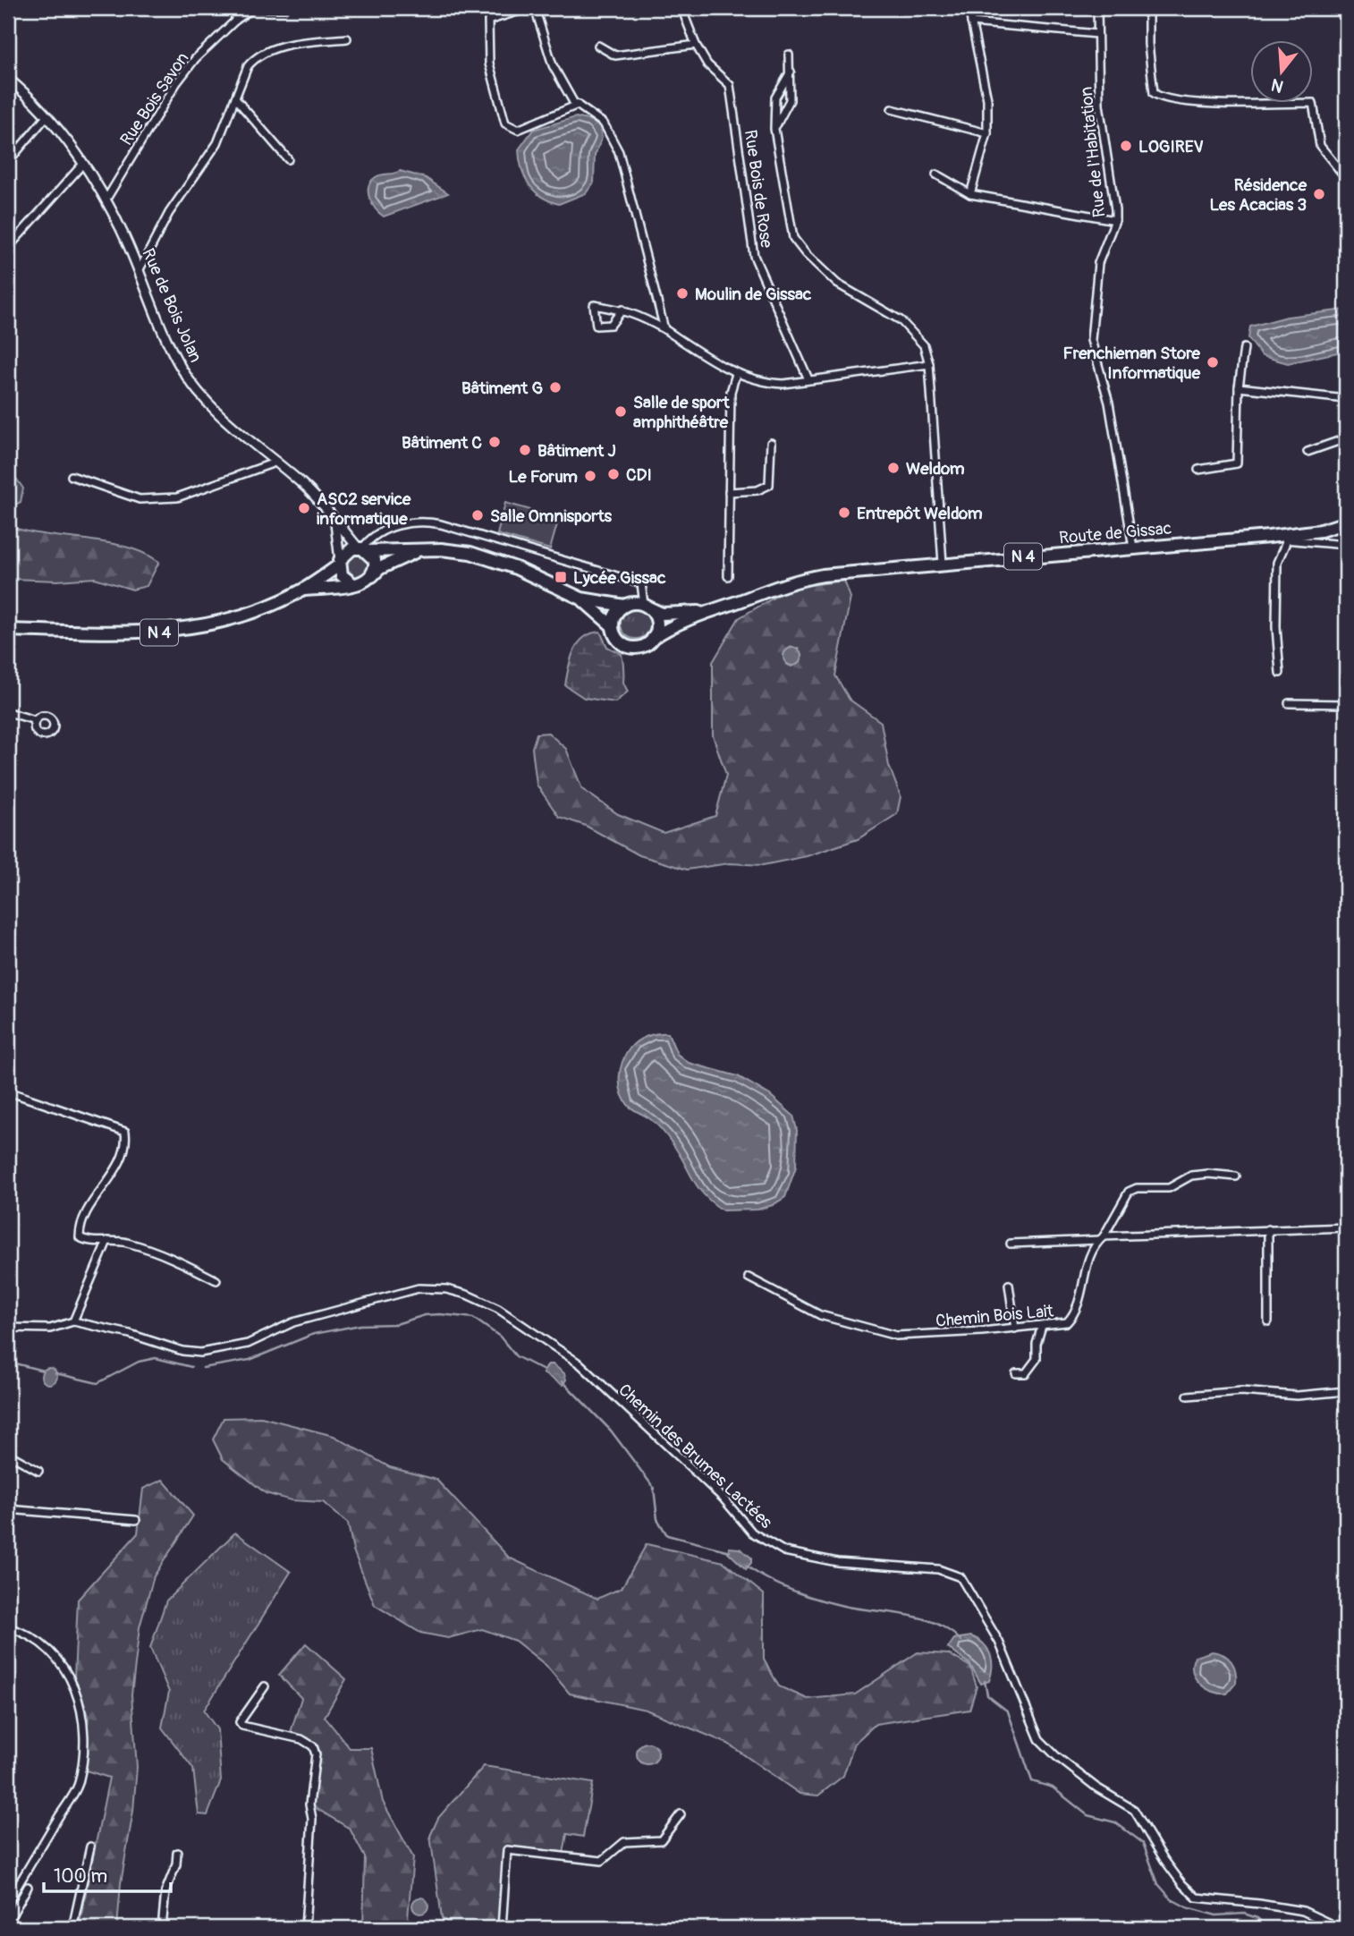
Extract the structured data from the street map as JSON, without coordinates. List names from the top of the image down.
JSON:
{
  "streets": {
    "main road": ["Route de Gissac", "N 4"],
    "street": [
      "Rue Bois Savon",
      "Rue de l'Habitation",
      "Rue Bois de Rose",
      "Rue de Bois Jolan",
      "Chemin Bois Lait",
      "Chemin des Brumes Lactées"
    ]
  },
  "crossings": [
    ["Rue Bois Savon", "Rue de Bois Jolan"],
    ["Rue de l'Habitation", "Route de Gissac"],
    ["Rue de Bois Jolan", "N 4"],
    ["Route de Gissac", "N 4"]
  ],
  "places": {
    "other": [
      "LOGIREV",
      "Résidence Les Acacias 3",
      "Moulin de Gissac",
      "Frenchieman Store Informatique",
      "Bâtiment G",
      "Salle de sport amphithéâtre",
      "Bâtiment C",
      "Bâtiment J",
      "Weldom",
      "CDI",
      "Le Forum",
      "ASC2 service informatique",
      "Entrepôt Weldom",
      "Salle Omnisports"
    ],
    "transit": ["Lycée Gissac"]
  },
  "scale_bar": "100 m",
  "north": "bottom"
}
